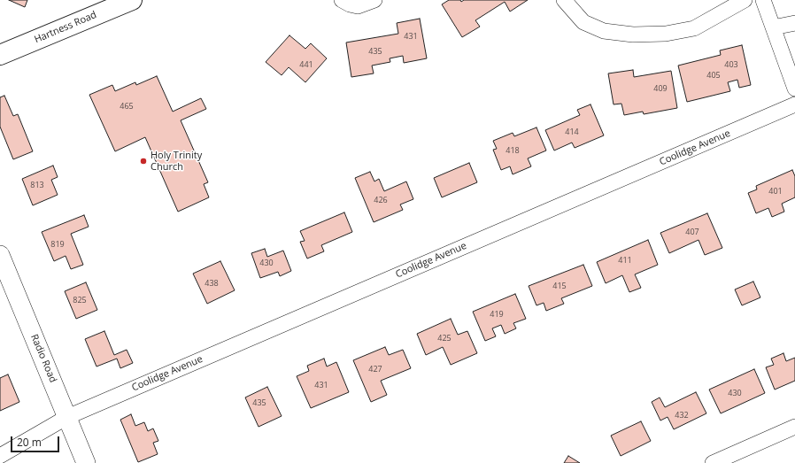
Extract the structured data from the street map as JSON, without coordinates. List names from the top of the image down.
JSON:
{
  "streets": {
    "main road": ["Hartness Road"],
    "street": ["Coolidge Avenue", "Radio Road"]
  },
  "crossings": [
    ["Coolidge Avenue", "Radio Road"]
  ],
  "places": ["Holy Trinity Church"],
  "house_numbers": [
    "431",
    "435",
    "441",
    "403",
    "405",
    "409",
    "465",
    "414",
    "418",
    "813",
    "401",
    "426",
    "407",
    "819",
    "411",
    "430",
    "438",
    "415",
    "825",
    "419",
    "425",
    "427",
    "431",
    "430",
    "435",
    "432"
  ],
  "scale_bar": "20 m"
}
